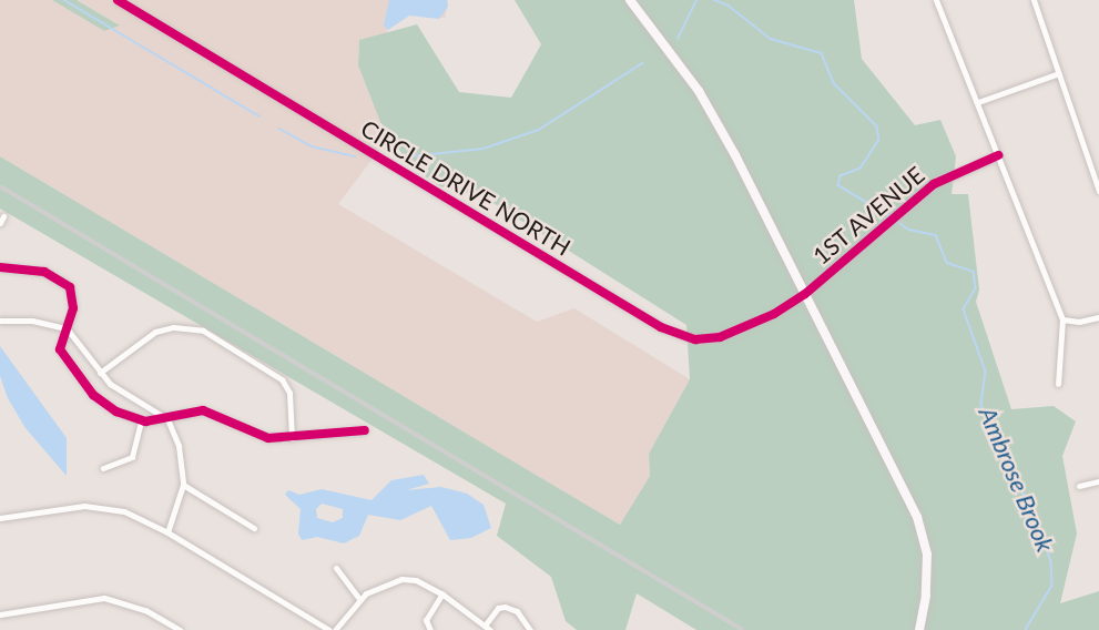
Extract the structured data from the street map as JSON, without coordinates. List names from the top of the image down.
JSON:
{
  "streets": {
    "street": ["CIRCLE DRIVE NORTH", "1ST AVENUE"]
  },
  "crossings": [
    ["CIRCLE DRIVE NORTH", "1ST AVENUE"]
  ],
  "water": ["Ambrose Brook"]
}
